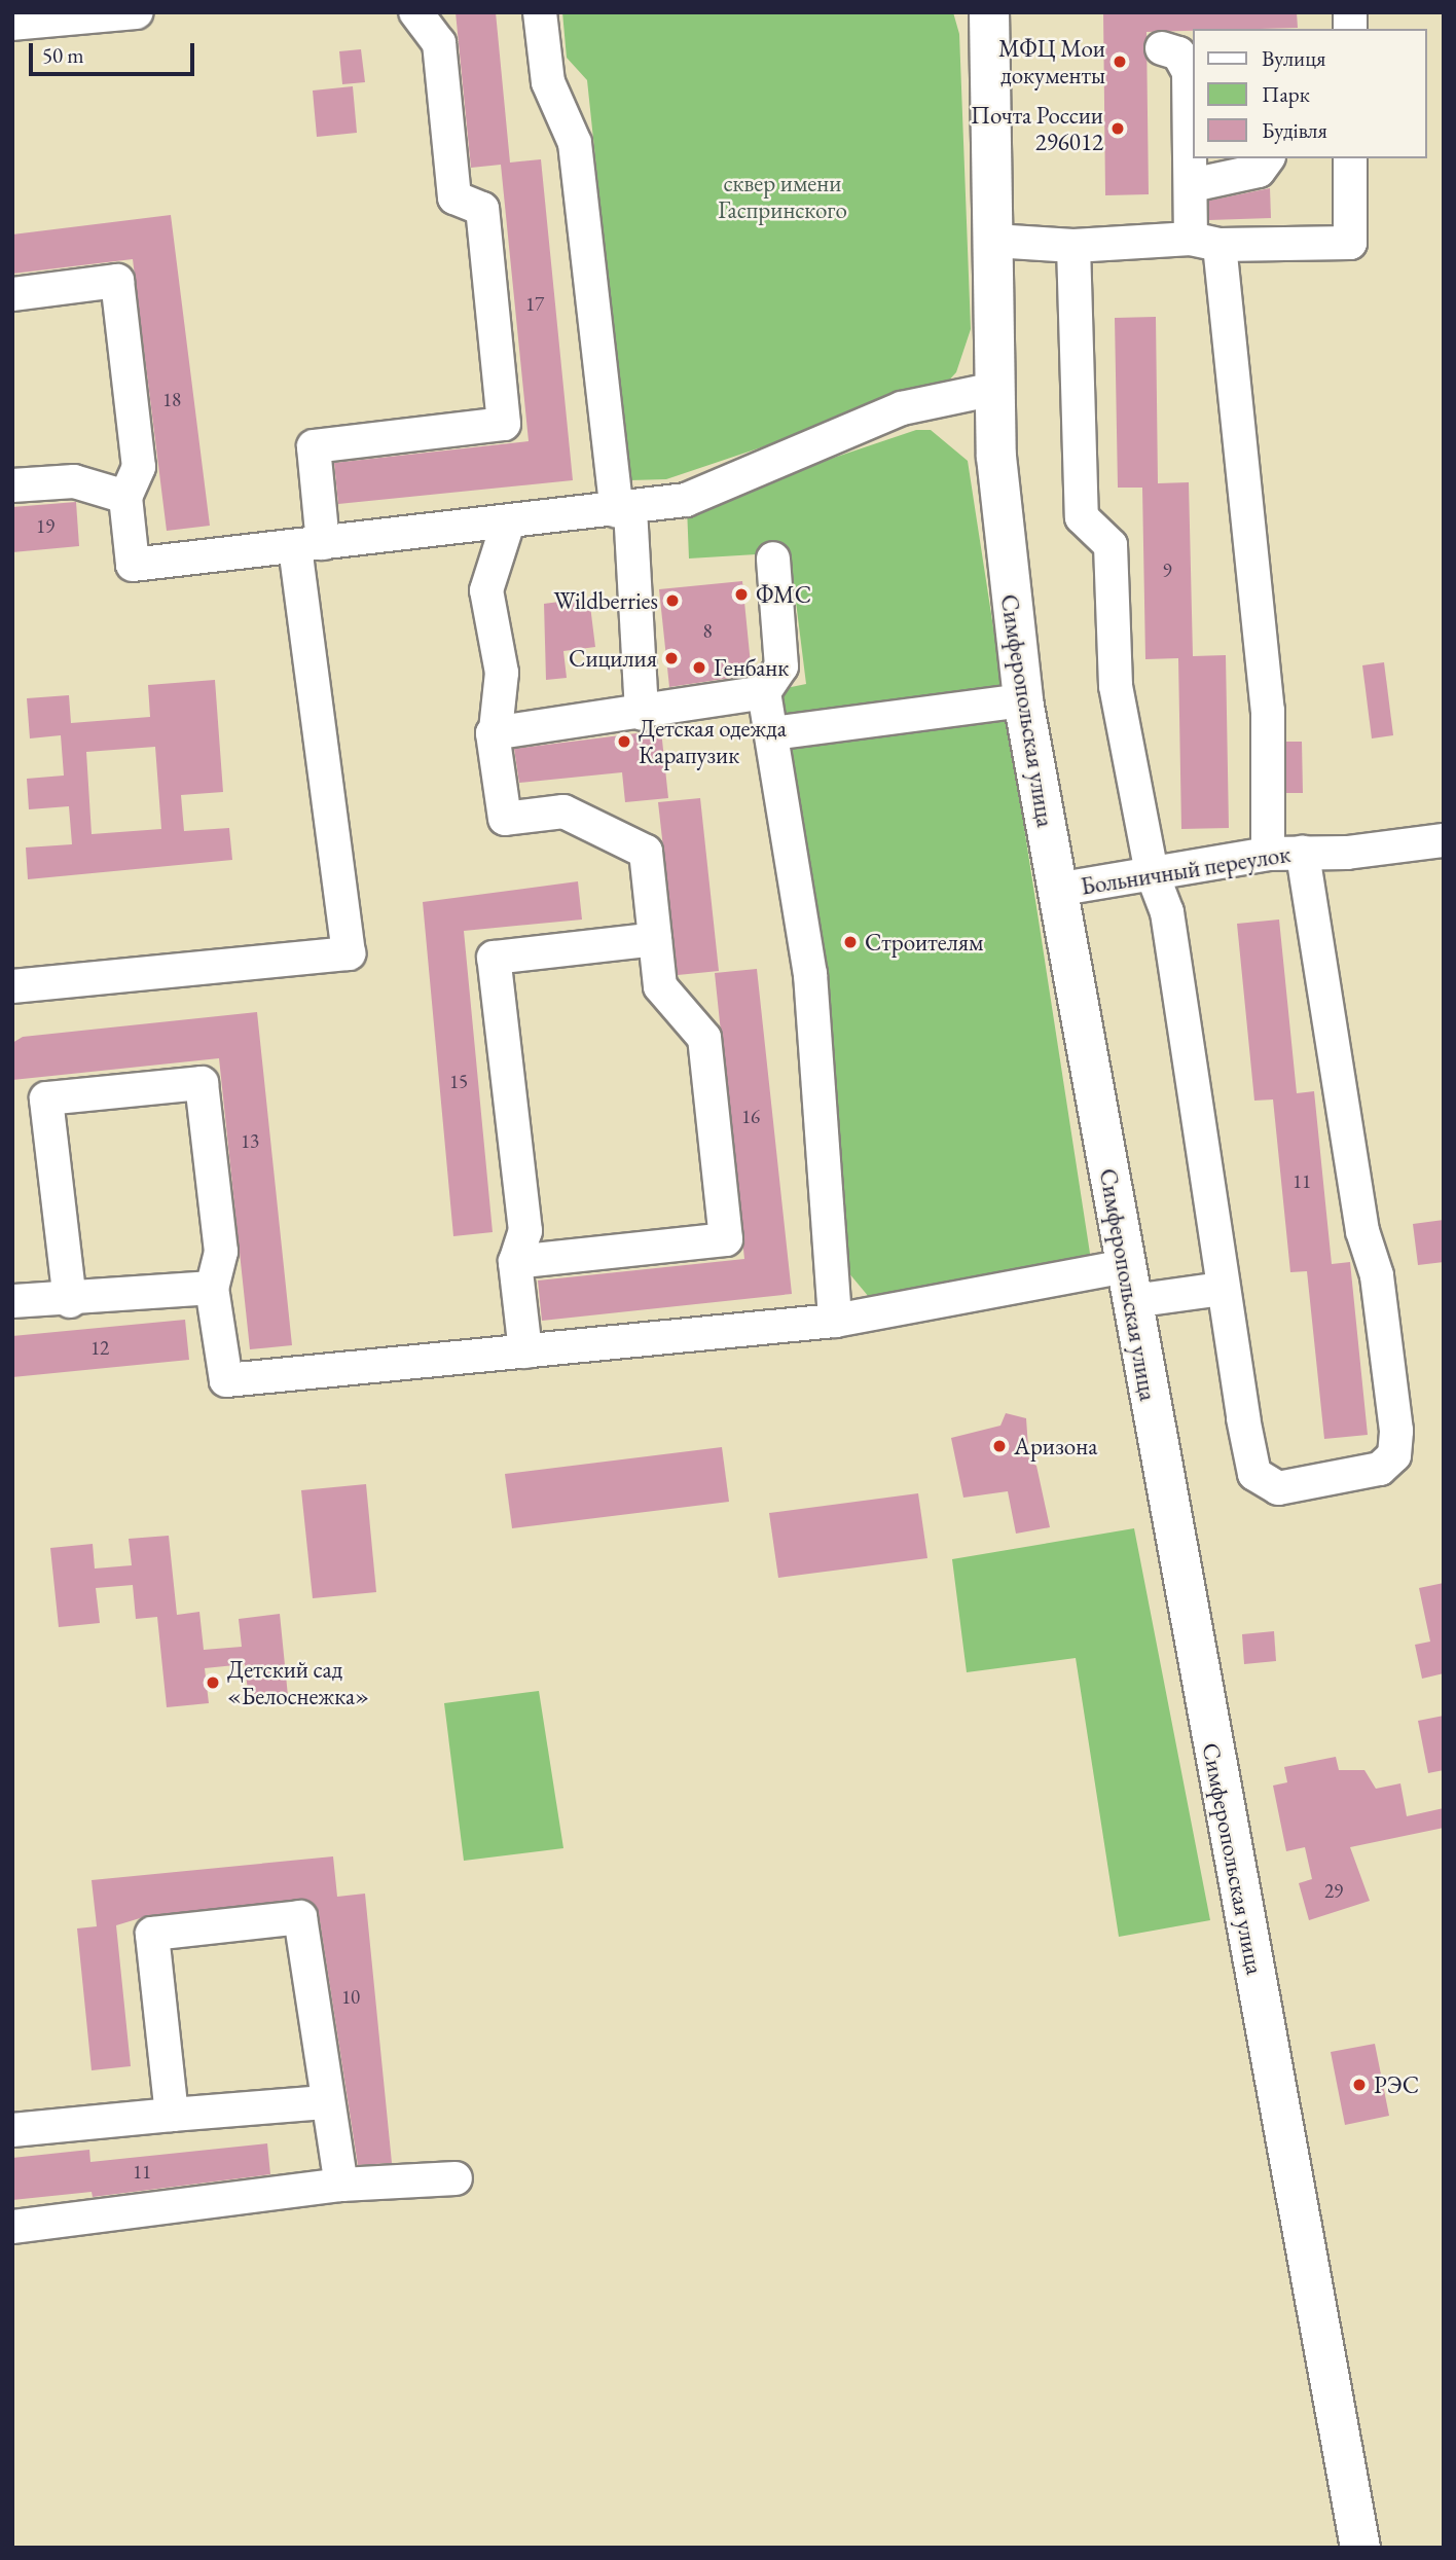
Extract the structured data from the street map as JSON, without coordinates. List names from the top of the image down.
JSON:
{
  "streets": {
    "highway": ["Симферопольская улица"],
    "street": ["Больничный переулок"]
  },
  "crossings": [
    ["Симферопольская улица", "Больничный переулок"]
  ],
  "parks": ["сквер имени Гаспринского"],
  "places": [
    "МФЦ Мои документы",
    "Почта России 296012",
    "ФМС",
    "Wildberries",
    "Сицилия",
    "Генбанк",
    "Детская одежда Карапузик",
    "Строителям",
    "Аризона",
    "Детский сад «Белоснежка»",
    "РЭС"
  ],
  "house_numbers": [
    "17",
    "18",
    "19",
    "9",
    "8",
    "15",
    "16",
    "13",
    "11",
    "12",
    "29",
    "10",
    "11"
  ],
  "legend": ["Вулиця", "Парк", "Будівля"],
  "scale_bar": "50 m"
}
